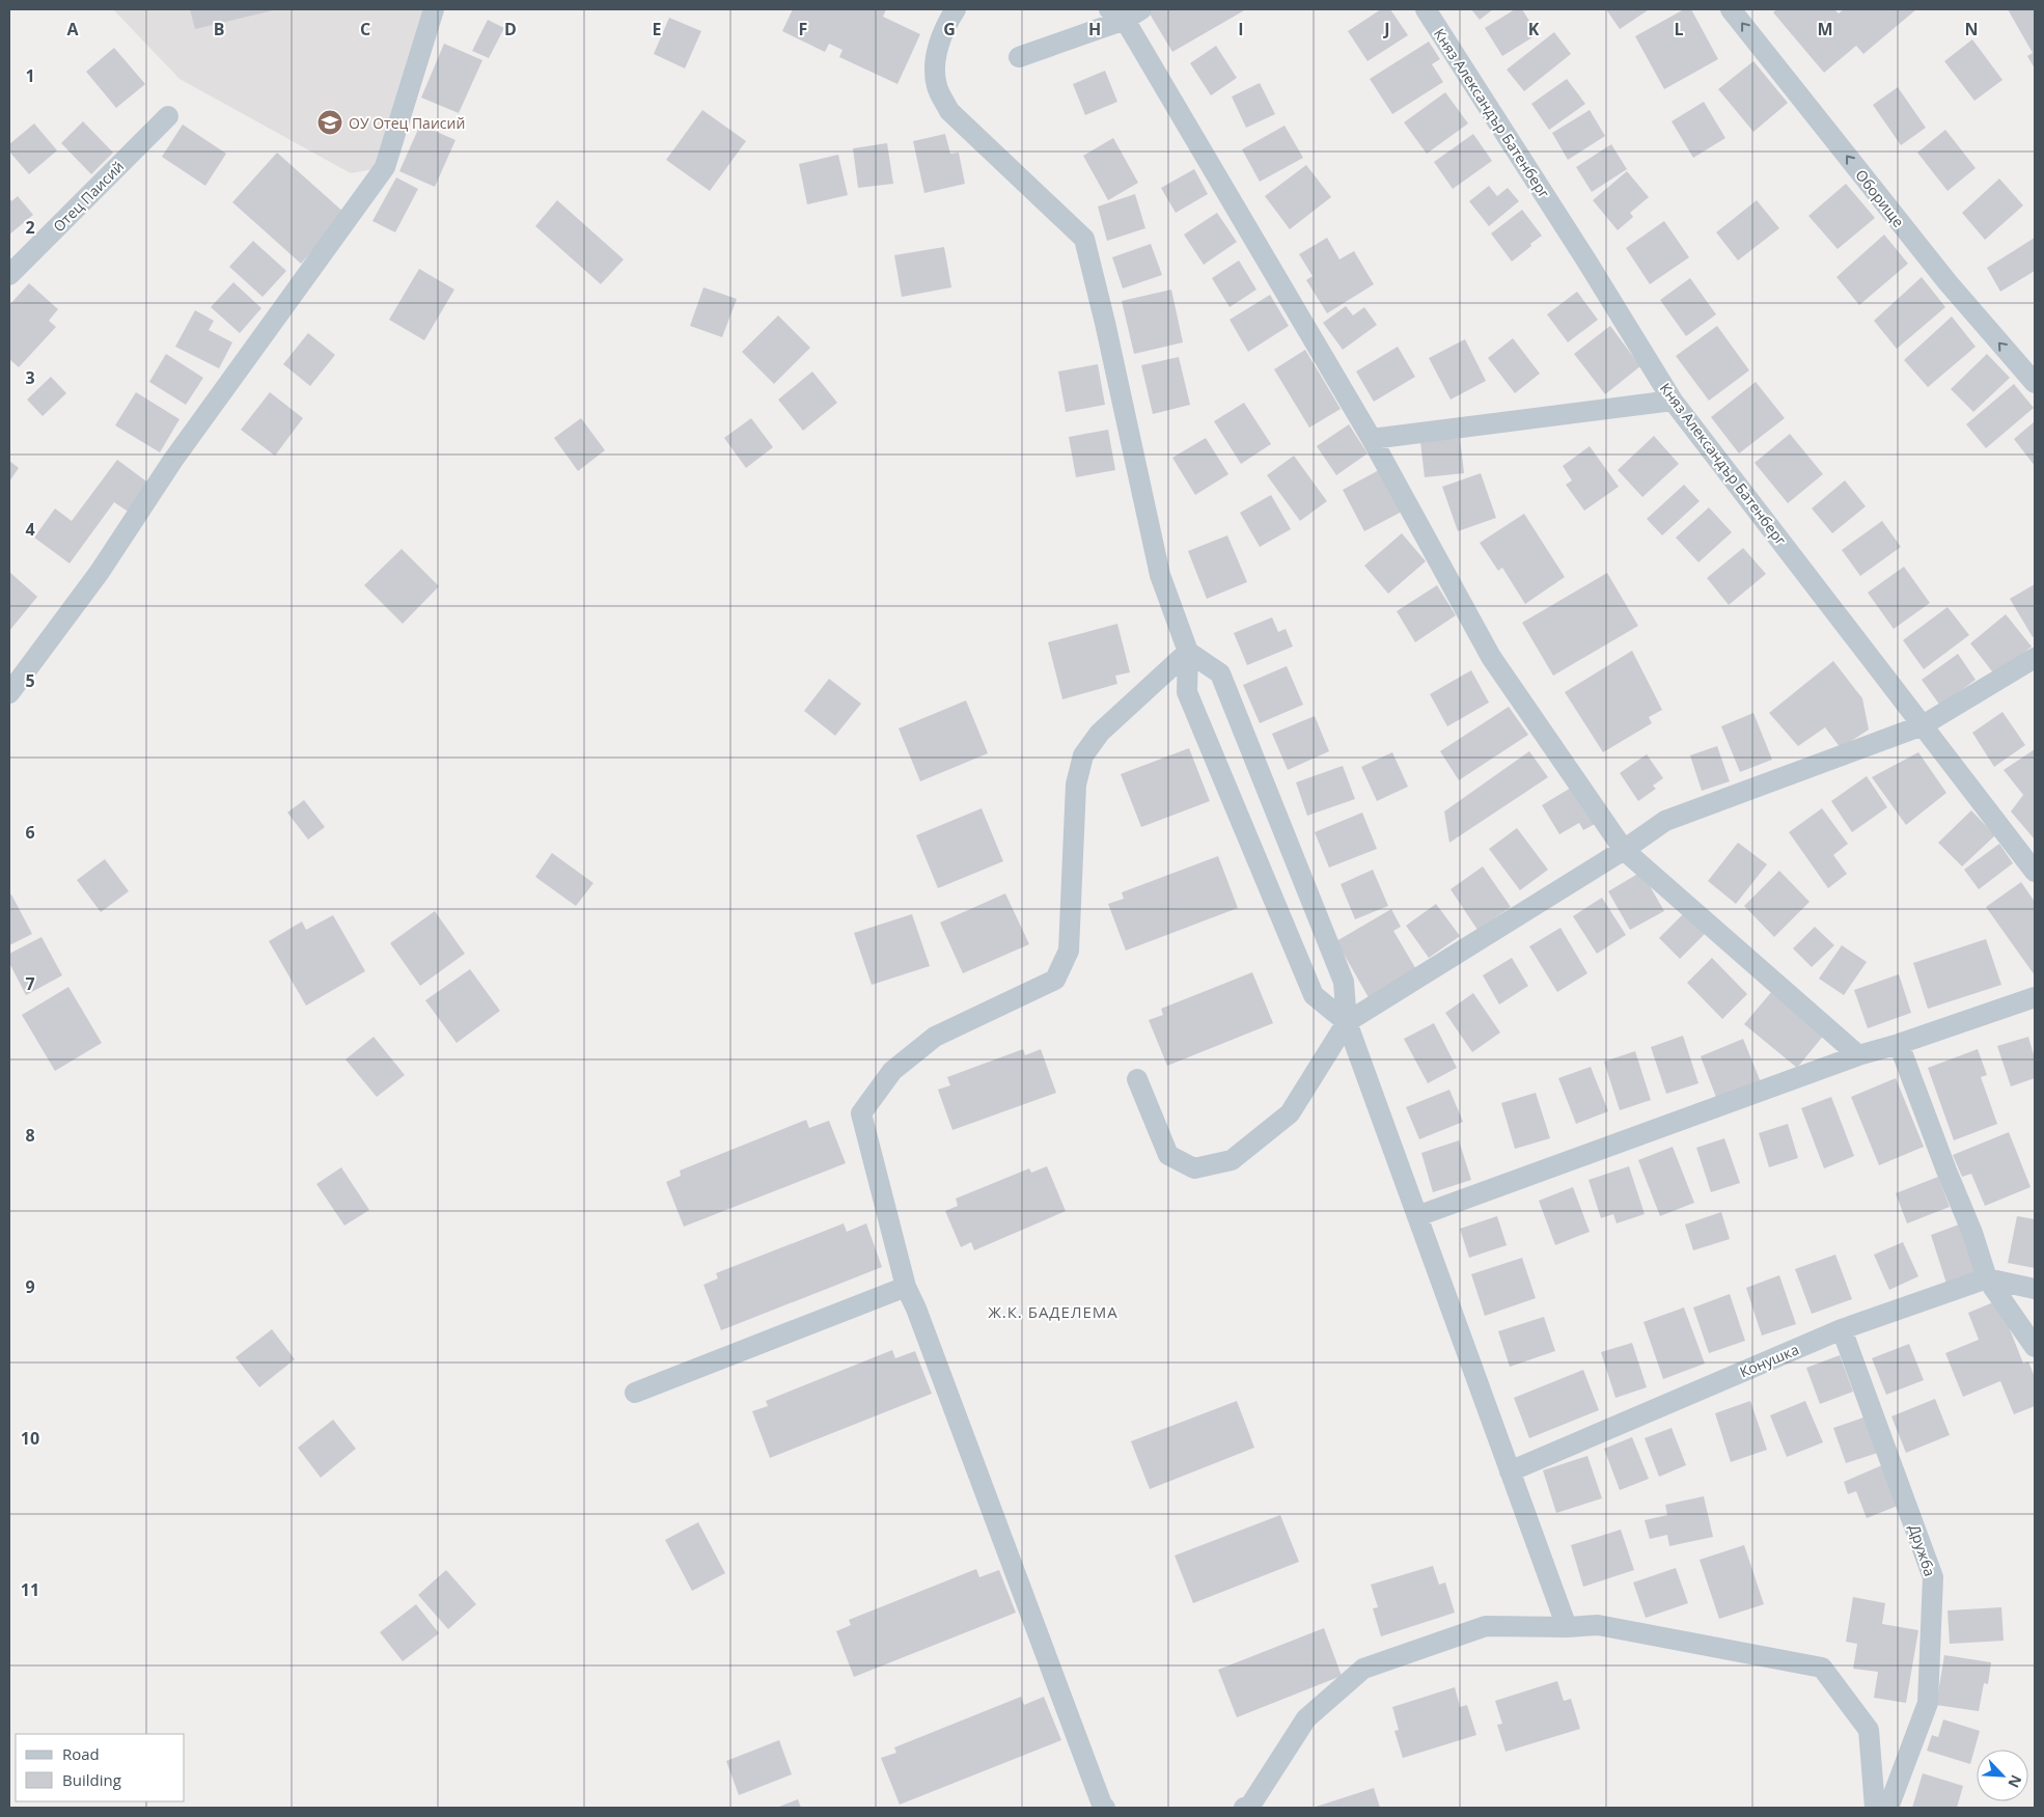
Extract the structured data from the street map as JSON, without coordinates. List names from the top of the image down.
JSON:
{
  "streets": {
    "street": [
      "Княз Александър Батенберг",
      "Отец Паисий",
      "Оборище",
      "Конушка",
      "Дружба"
    ]
  },
  "crossings": [
    ["Конушка", "Дружба"]
  ],
  "one_way": ["Оборище"],
  "districts": ["Ж.К. БАДЕЛЕМА"],
  "places": {
    "school or university": ["ОУ Отец Паисий"]
  },
  "legend": ["Road", "Building"],
  "north": "bottom right",
  "grid": {
    "columns": [
      "A",
      "B",
      "C",
      "D",
      "E",
      "F",
      "G",
      "H",
      "I",
      "J",
      "K",
      "L",
      "M",
      "N"
    ],
    "rows": [
      "1",
      "2",
      "3",
      "4",
      "5",
      "6",
      "7",
      "8",
      "9",
      "10",
      "11"
    ]
  }
}
